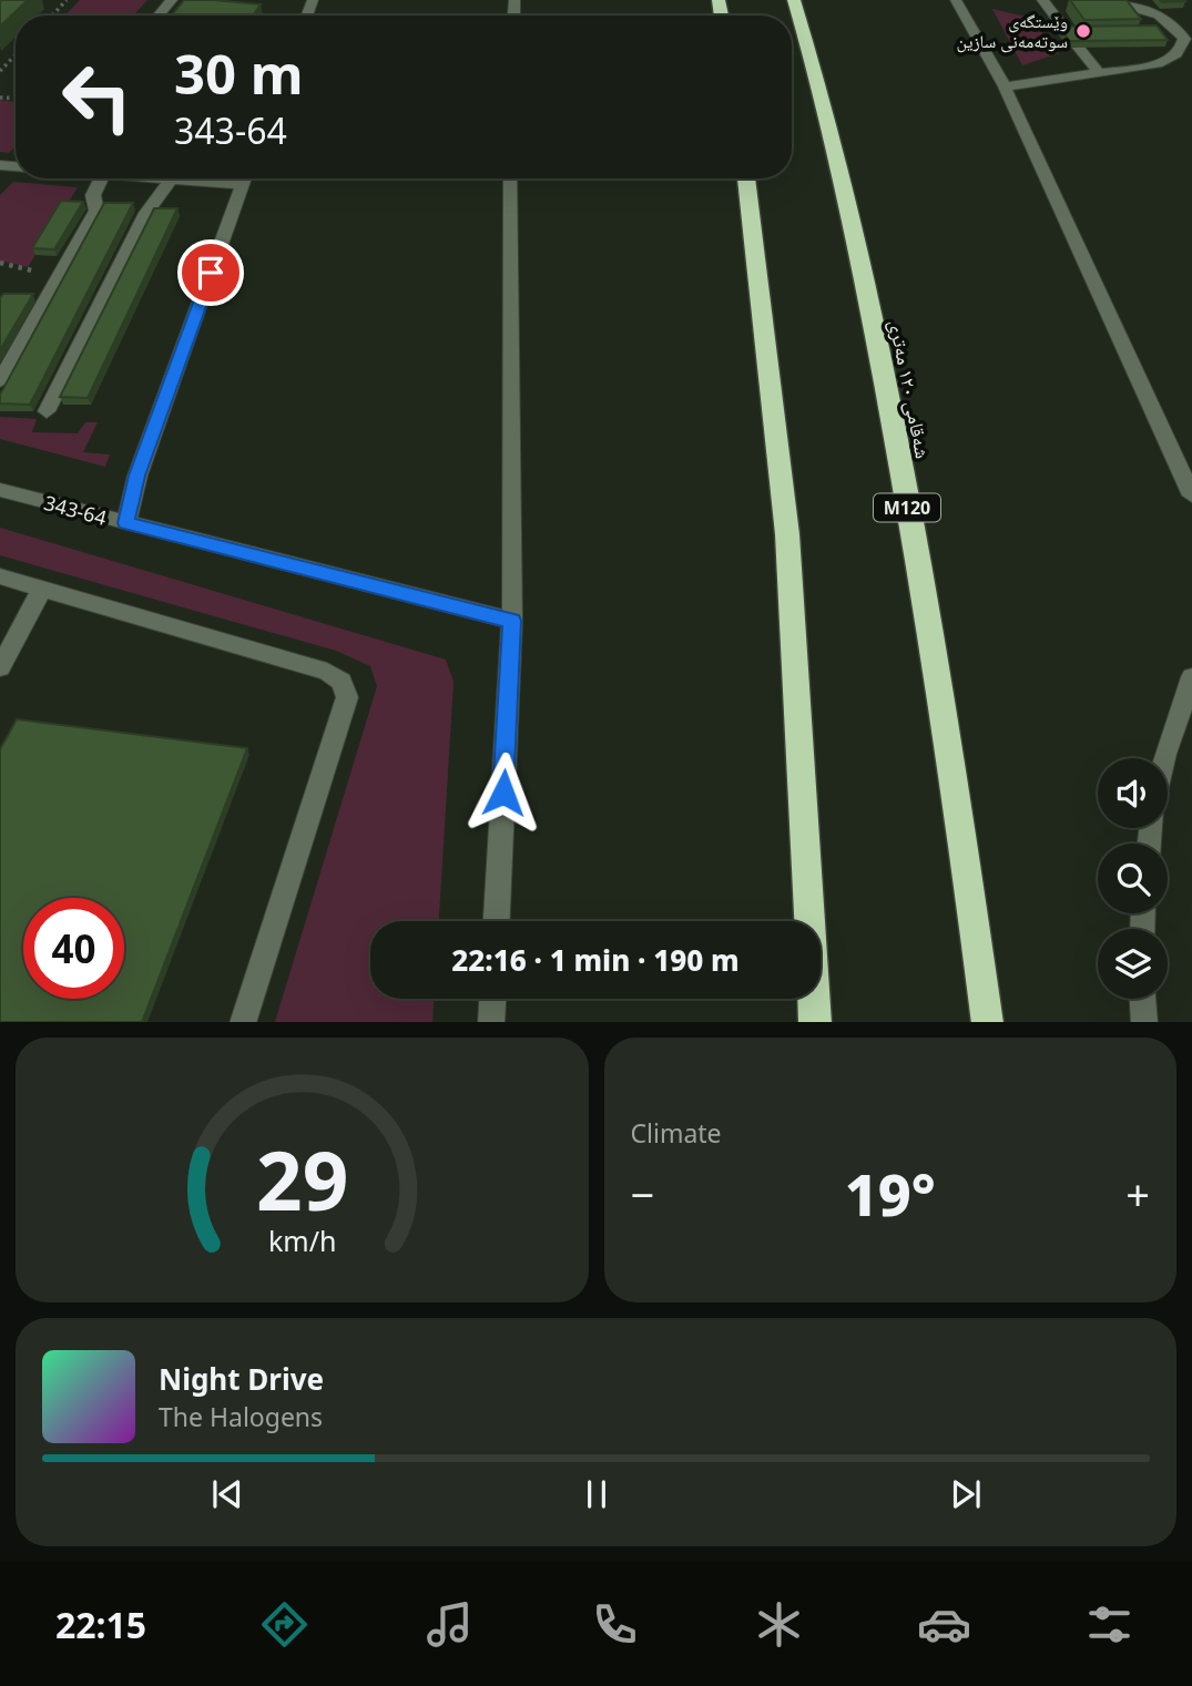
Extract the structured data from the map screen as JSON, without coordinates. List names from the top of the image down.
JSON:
{
  "streets": {
    "highway": ["شەقامی ١٢٠ مەتری", "M120"],
    "street": ["343-64"]
  },
  "places": ["وێستگەی سوتەمەنی سازین"],
  "page": {
    "turn": ["30 m", "343-64"],
    "limit": "40",
    "trip": "22:16 · 1 min · 190 m",
    "tile": "Climate",
    "heat": ["−", "19°", "+"],
    "song": ["Night Drive", "The Halogens"],
    "tabs": "22:15",
    "gauge": ["29", "km/h"]
  }
}
